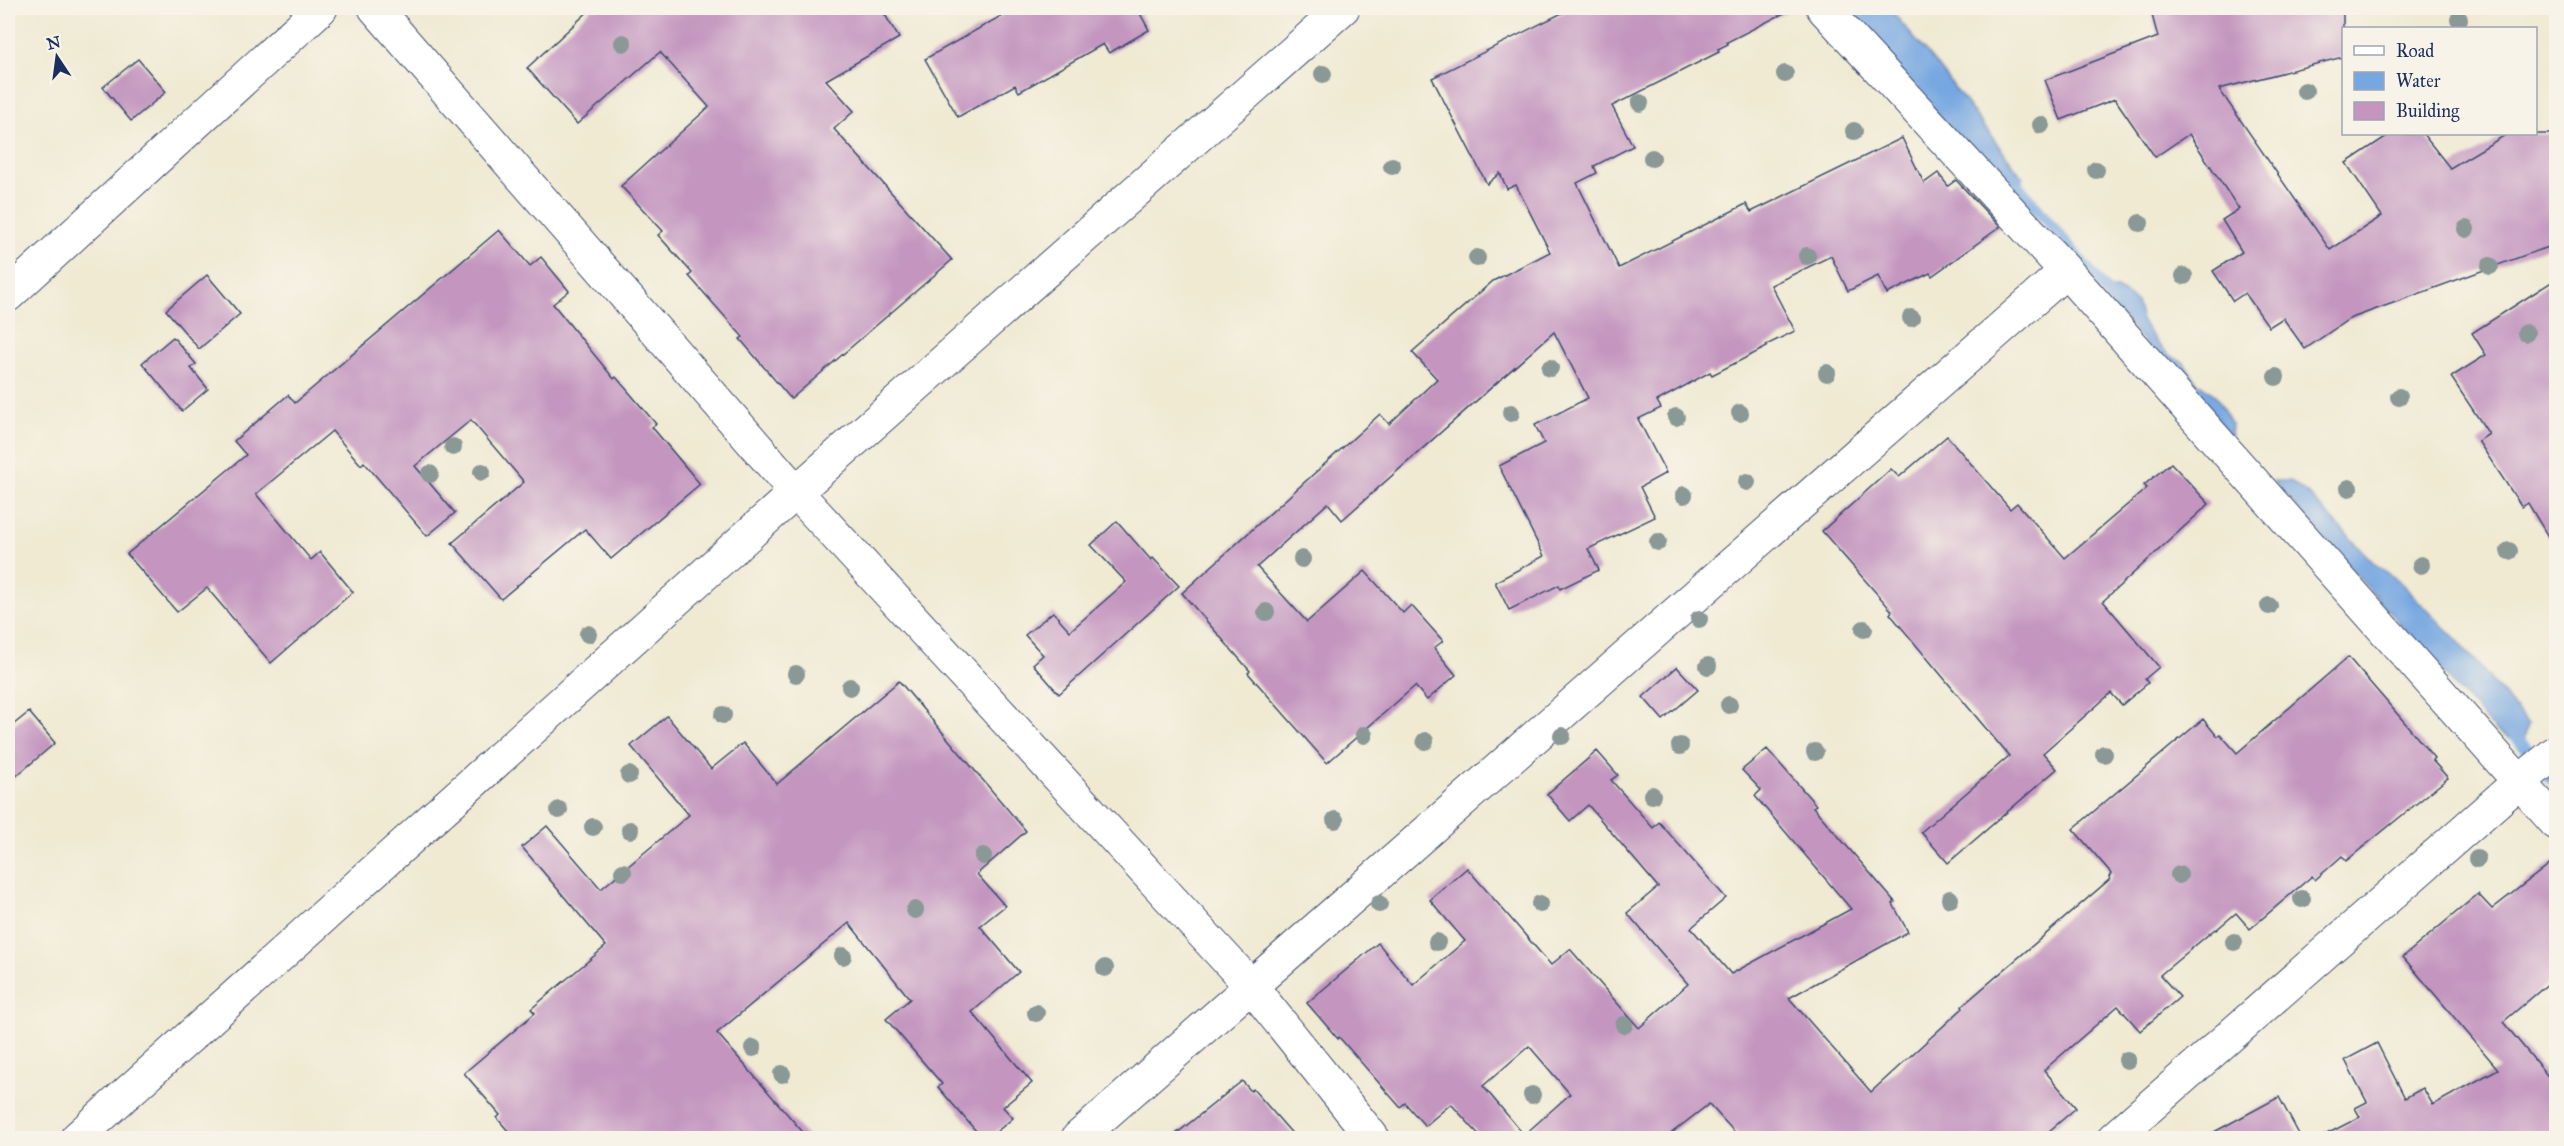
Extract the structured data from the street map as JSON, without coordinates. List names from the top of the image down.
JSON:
{
  "legend": ["Road", "Water", "Building"],
  "north": "top"
}
